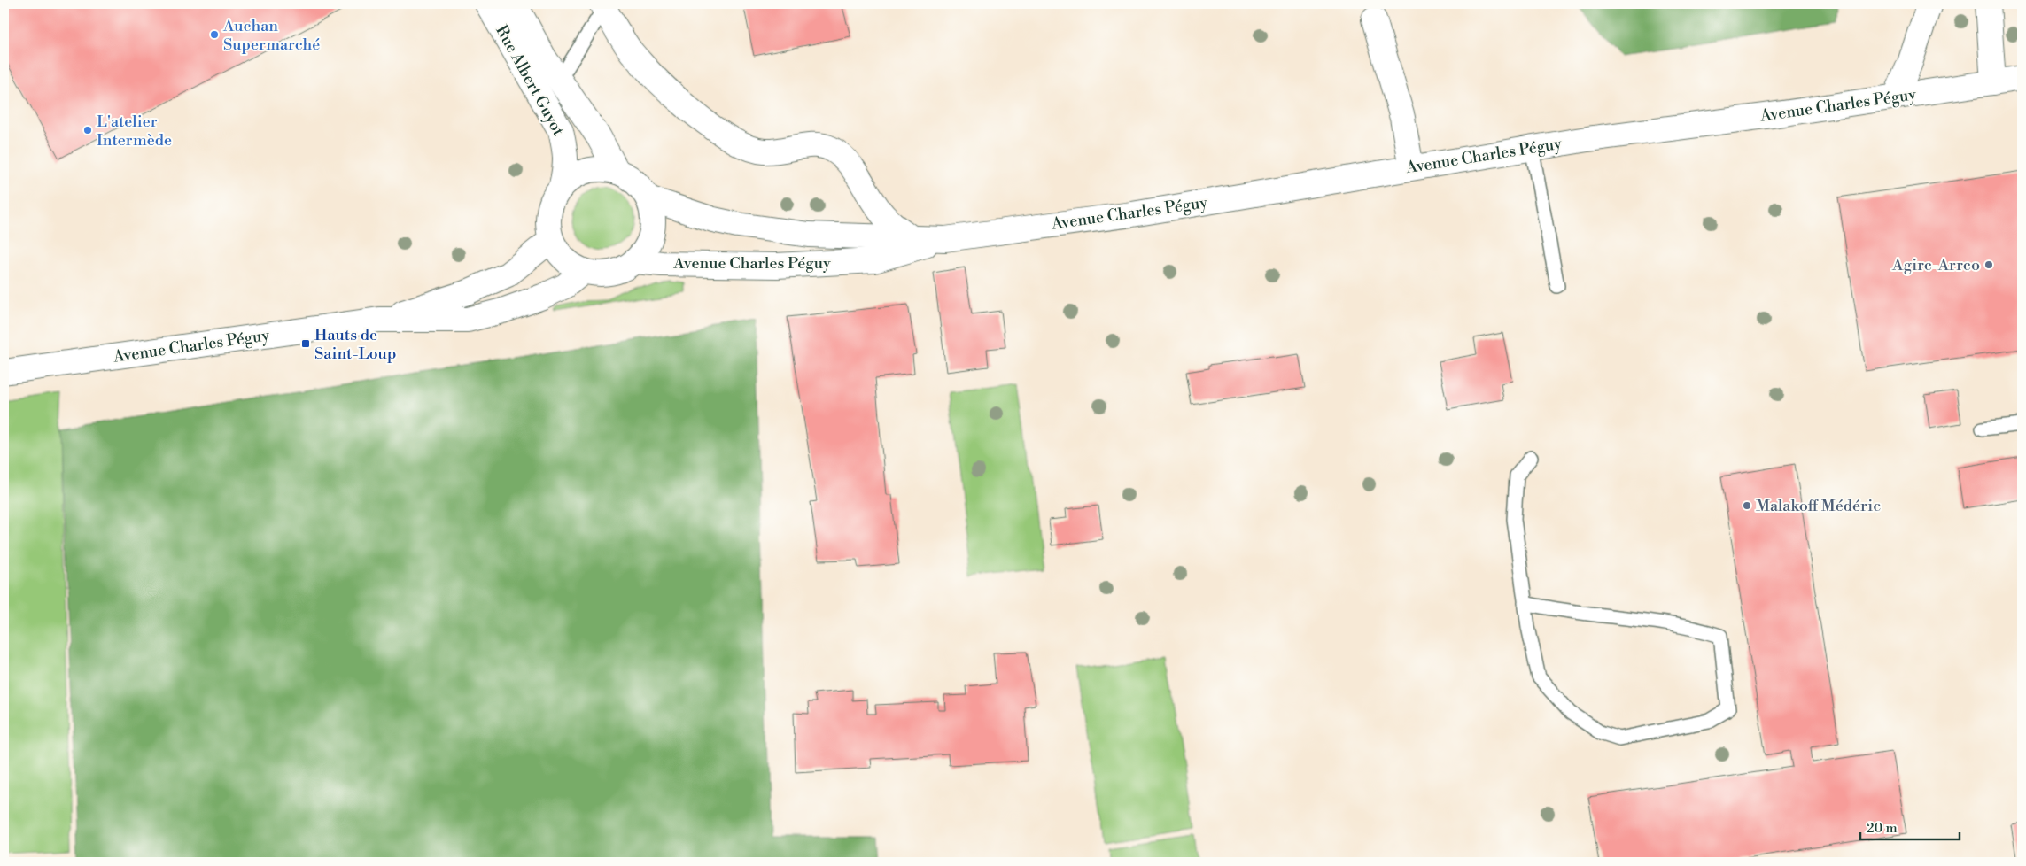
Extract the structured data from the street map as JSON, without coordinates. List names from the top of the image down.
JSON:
{
  "streets": {
    "main road": ["Rue Albert Guyot", "Avenue Charles Péguy"]
  },
  "crossings": [
    ["Rue Albert Guyot", "Avenue Charles Péguy"]
  ],
  "places": {
    "other": [
      "Auchan Supermarché",
      "L'atelier Intermède",
      "Agirc-Arrco",
      "Malakoff Médéric"
    ],
    "transit": ["Hauts de Saint-Loup"]
  },
  "scale_bar": "20 m"
}
